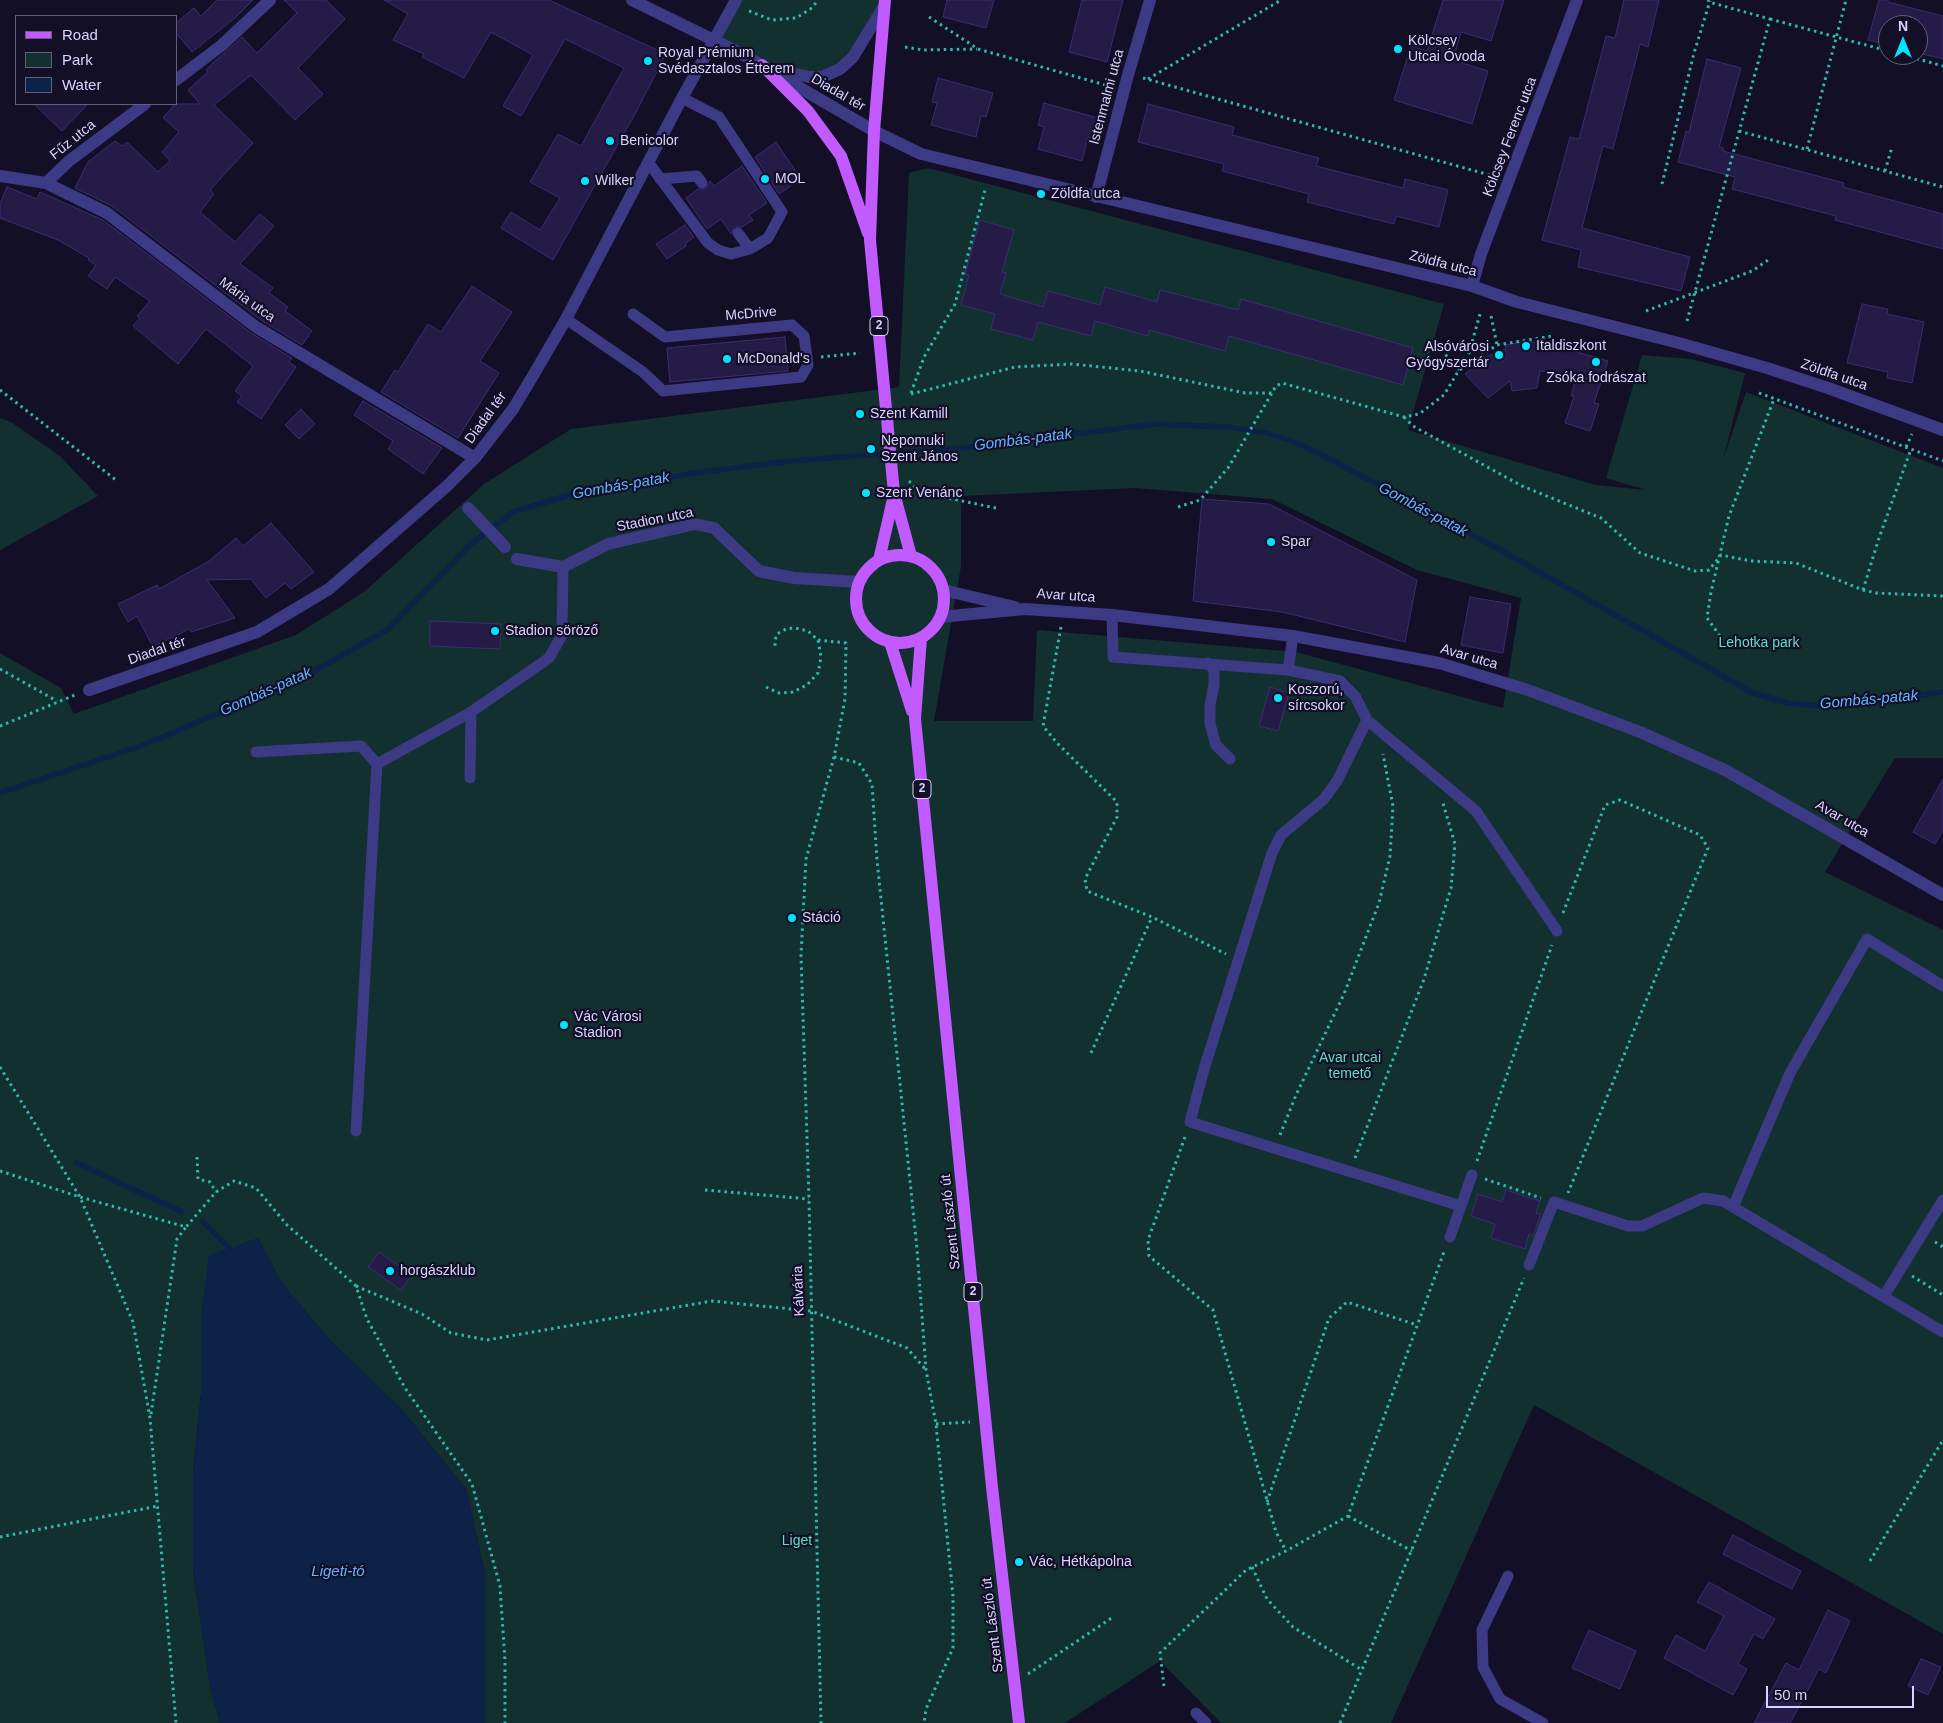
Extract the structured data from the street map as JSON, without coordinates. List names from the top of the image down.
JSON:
{
  "streets": {
    "main road": ["2", "Szent László út"],
    "street": [
      "Diadal tér",
      "Istenmalmi utca",
      "Kölcsey Ferenc utca",
      "Fűz utca",
      "Zöldfa utca",
      "Mária utca",
      "Stadion utca",
      "Avar utca"
    ],
    "lane": ["McDrive"],
    "path": ["Kálvária"]
  },
  "crossings": [
    ["Diadal tér", "Zöldfa utca"],
    ["Diadal tér", "Mária utca"],
    ["Diadal tér", "2"],
    ["Istenmalmi utca", "Zöldfa utca"],
    ["Kölcsey Ferenc utca", "Zöldfa utca"],
    ["Fűz utca", "Mária utca"],
    ["Zöldfa utca", "2"],
    ["2", "Stadion utca"],
    ["2", "Avar utca"],
    ["2", "Szent László út"],
    ["Stadion utca", "Avar utca"]
  ],
  "water": ["Gombás-patak", "Ligeti-tó"],
  "parks": ["Lehotka park", "Avar utcai temető", "Liget"],
  "places": [
    "Kölcsey Utcai Óvoda",
    "Royal Prémium Svédasztalos Étterem",
    "Benicolor",
    "MOL",
    "Wilker",
    "Zöldfa utca",
    "Italdiszkont",
    "Alsóvárosi Gyógyszertár",
    "McDonald's",
    "Zsóka fodrászat",
    "Szent Kamill",
    "Nepomuki Szent János",
    "Szent Venánc",
    "Spar",
    "Stadion söröző",
    "Koszorú, sírcsokor",
    "Stáció",
    "Vác Városi Stadion",
    "horgászklub",
    "Vác, Hétkápolna"
  ],
  "legend": ["Road", "Park", "Water"],
  "scale_bar": "50 m",
  "north": "top"
}
